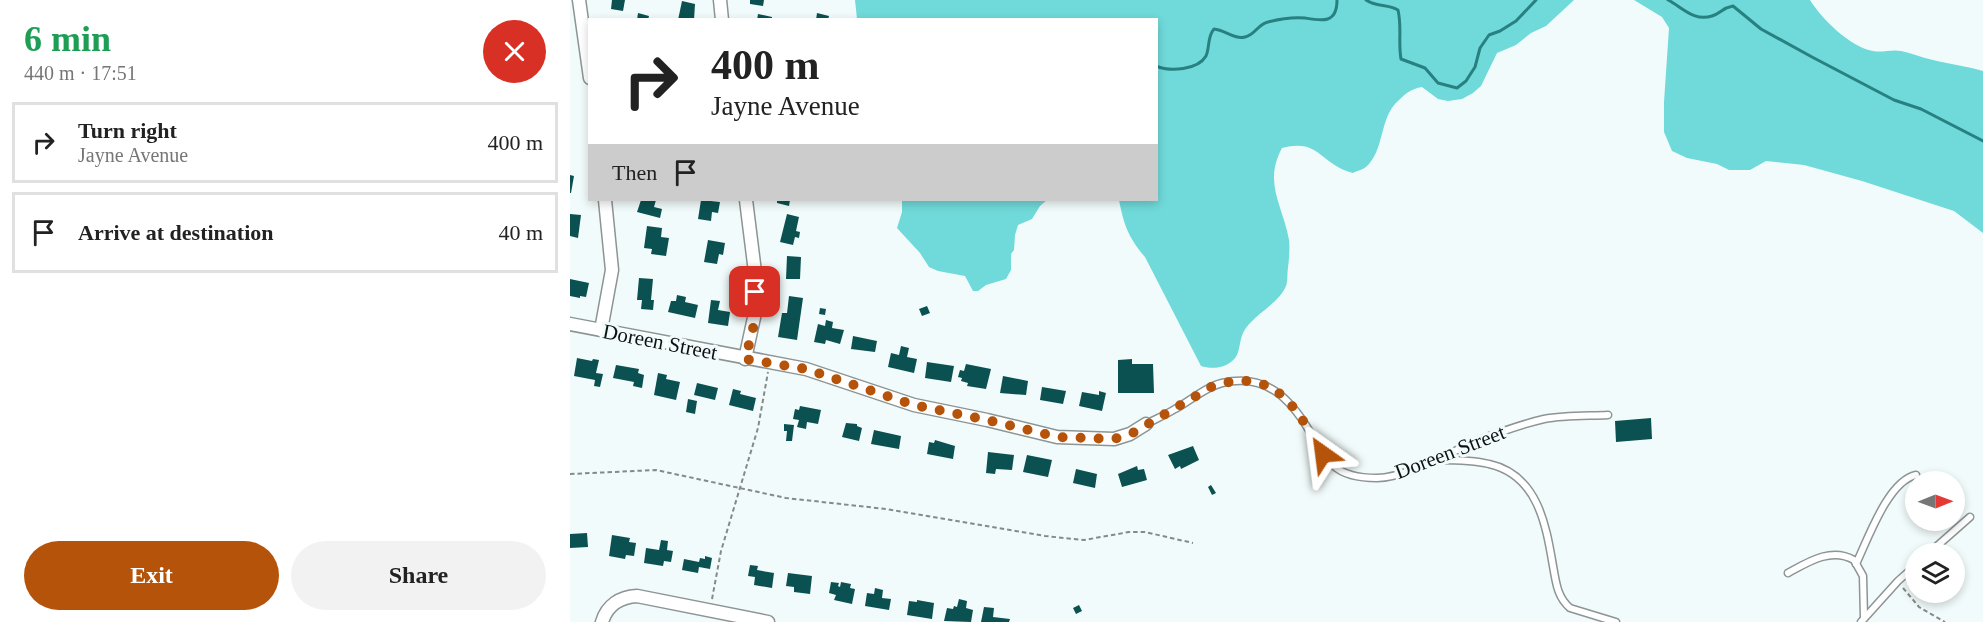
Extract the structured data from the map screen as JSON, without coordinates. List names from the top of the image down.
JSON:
{
  "streets": {
    "street": ["Doreen Street"]
  },
  "north": "right",
  "page": {
    "heading": ["6 min", "440 m · 17:51"],
    "turn": ["400 m", "Jayne Avenue"],
    "list": [
      {
        "name": "Turn right",
        "note": "Jayne Avenue",
        "value": "400 m"
      },
      {
        "name": "Arrive at destination",
        "value": "40 m"
      }
    ],
    "then": "Then",
    "buttons": ["Exit", "Share"]
  }
}
